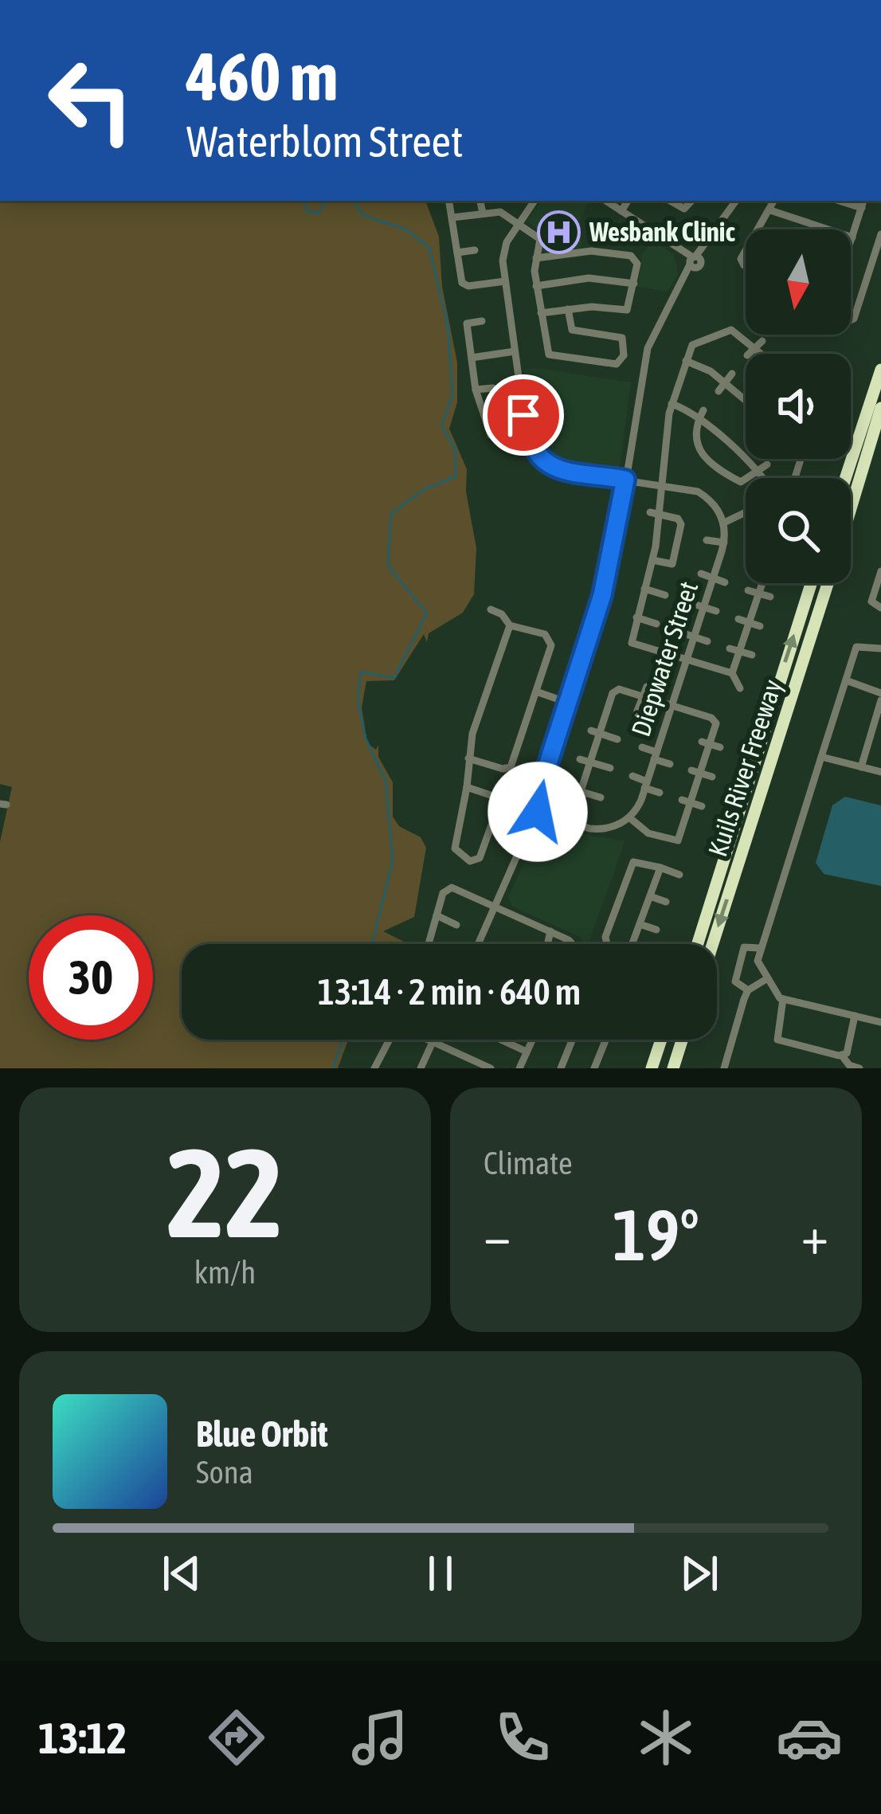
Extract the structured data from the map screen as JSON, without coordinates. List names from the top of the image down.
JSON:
{
  "streets": {
    "highway": ["Kuils River Freeway"],
    "street": ["Diepwater Street"]
  },
  "places": {
    "hospital": ["Wesbank Clinic"]
  },
  "north": "bottom",
  "page": {
    "turn": ["460 m", "Waterblom Street"],
    "limit": "30",
    "trip": "13:14 · 2 min · 640 m",
    "tile": [
      ["22", "km/h"],
      "Climate"
    ],
    "heat": ["−", "19°", "+"],
    "song": ["Blue Orbit", "Sona"],
    "tabs": "13:12"
  }
}
